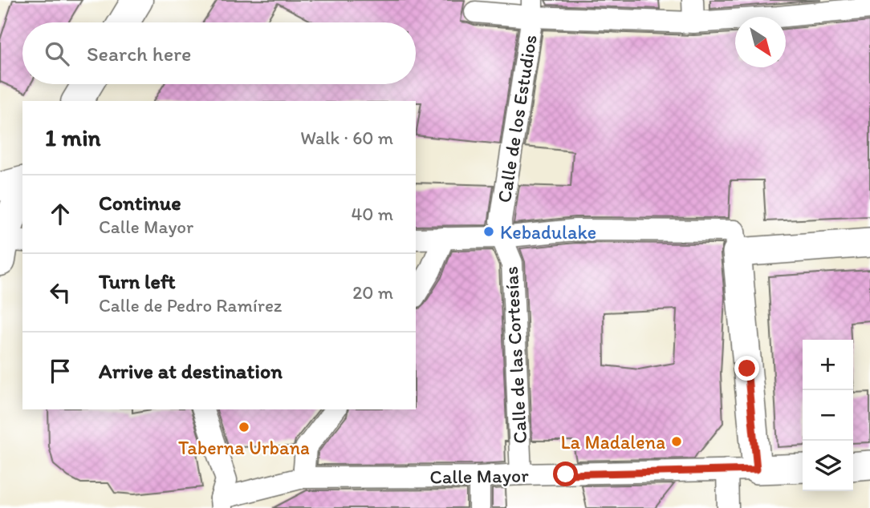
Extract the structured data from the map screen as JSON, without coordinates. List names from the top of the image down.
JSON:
{
  "streets": {
    "street": ["Calle de los Estudios", "Calle de las Cortesías", "Calle Mayor"]
  },
  "crossings": [
    ["Calle de los Estudios", "Calle de las Cortesías"],
    ["Calle de las Cortesías", "Calle Mayor"]
  ],
  "places": ["Kebadulake", "Taberna Urbana", "La Madalena"],
  "north": "bottom right",
  "page": {
    "search": "Search here",
    "heading": ["1 min", "Walk · 60 m"],
    "list": [
      ["Continue", "Calle Mayor", "40 m"],
      ["Turn left", "Calle de Pedro Ramírez", "20 m"],
      "Arrive at destination"
    ],
    "map_buttons": ["+", "−"]
  }
}
